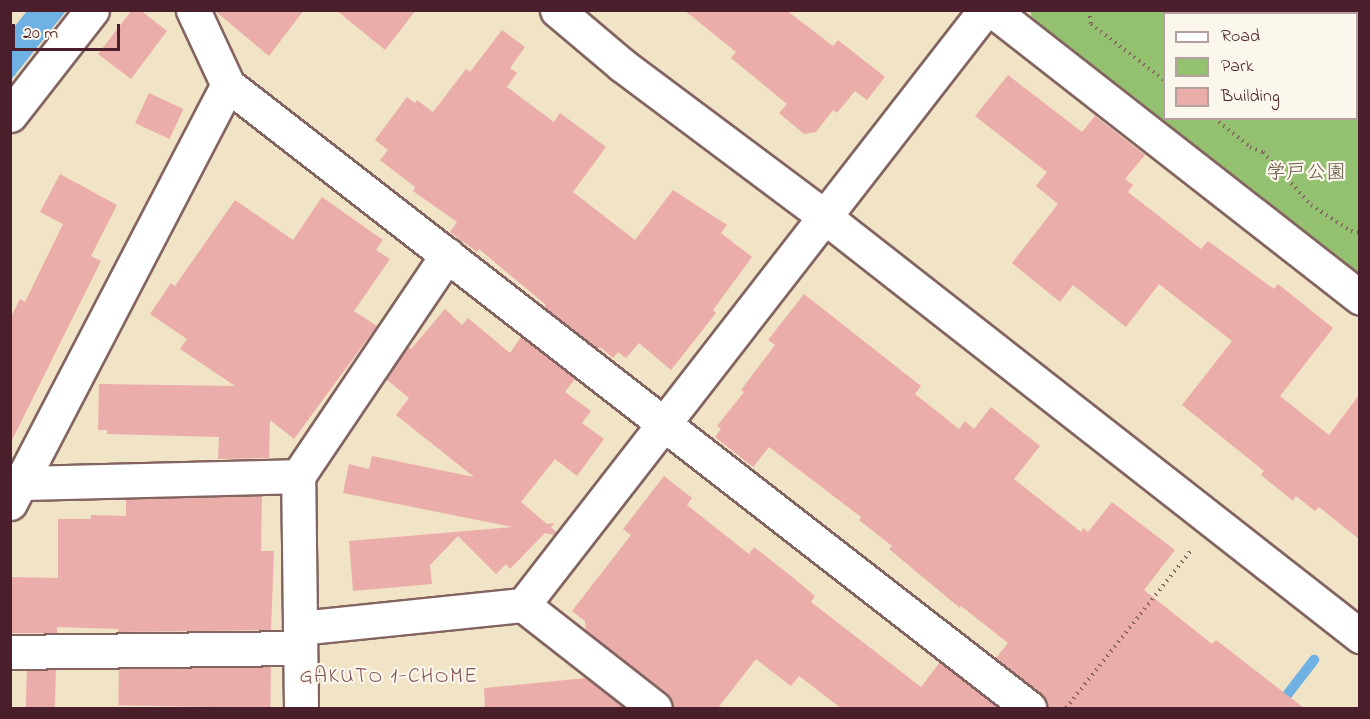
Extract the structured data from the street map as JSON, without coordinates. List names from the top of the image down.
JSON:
{
  "districts": ["GAKUTO 1-CHOME"],
  "parks": ["学戸公園"],
  "legend": ["Road", "Park", "Building"],
  "scale_bar": "20 m"
}
